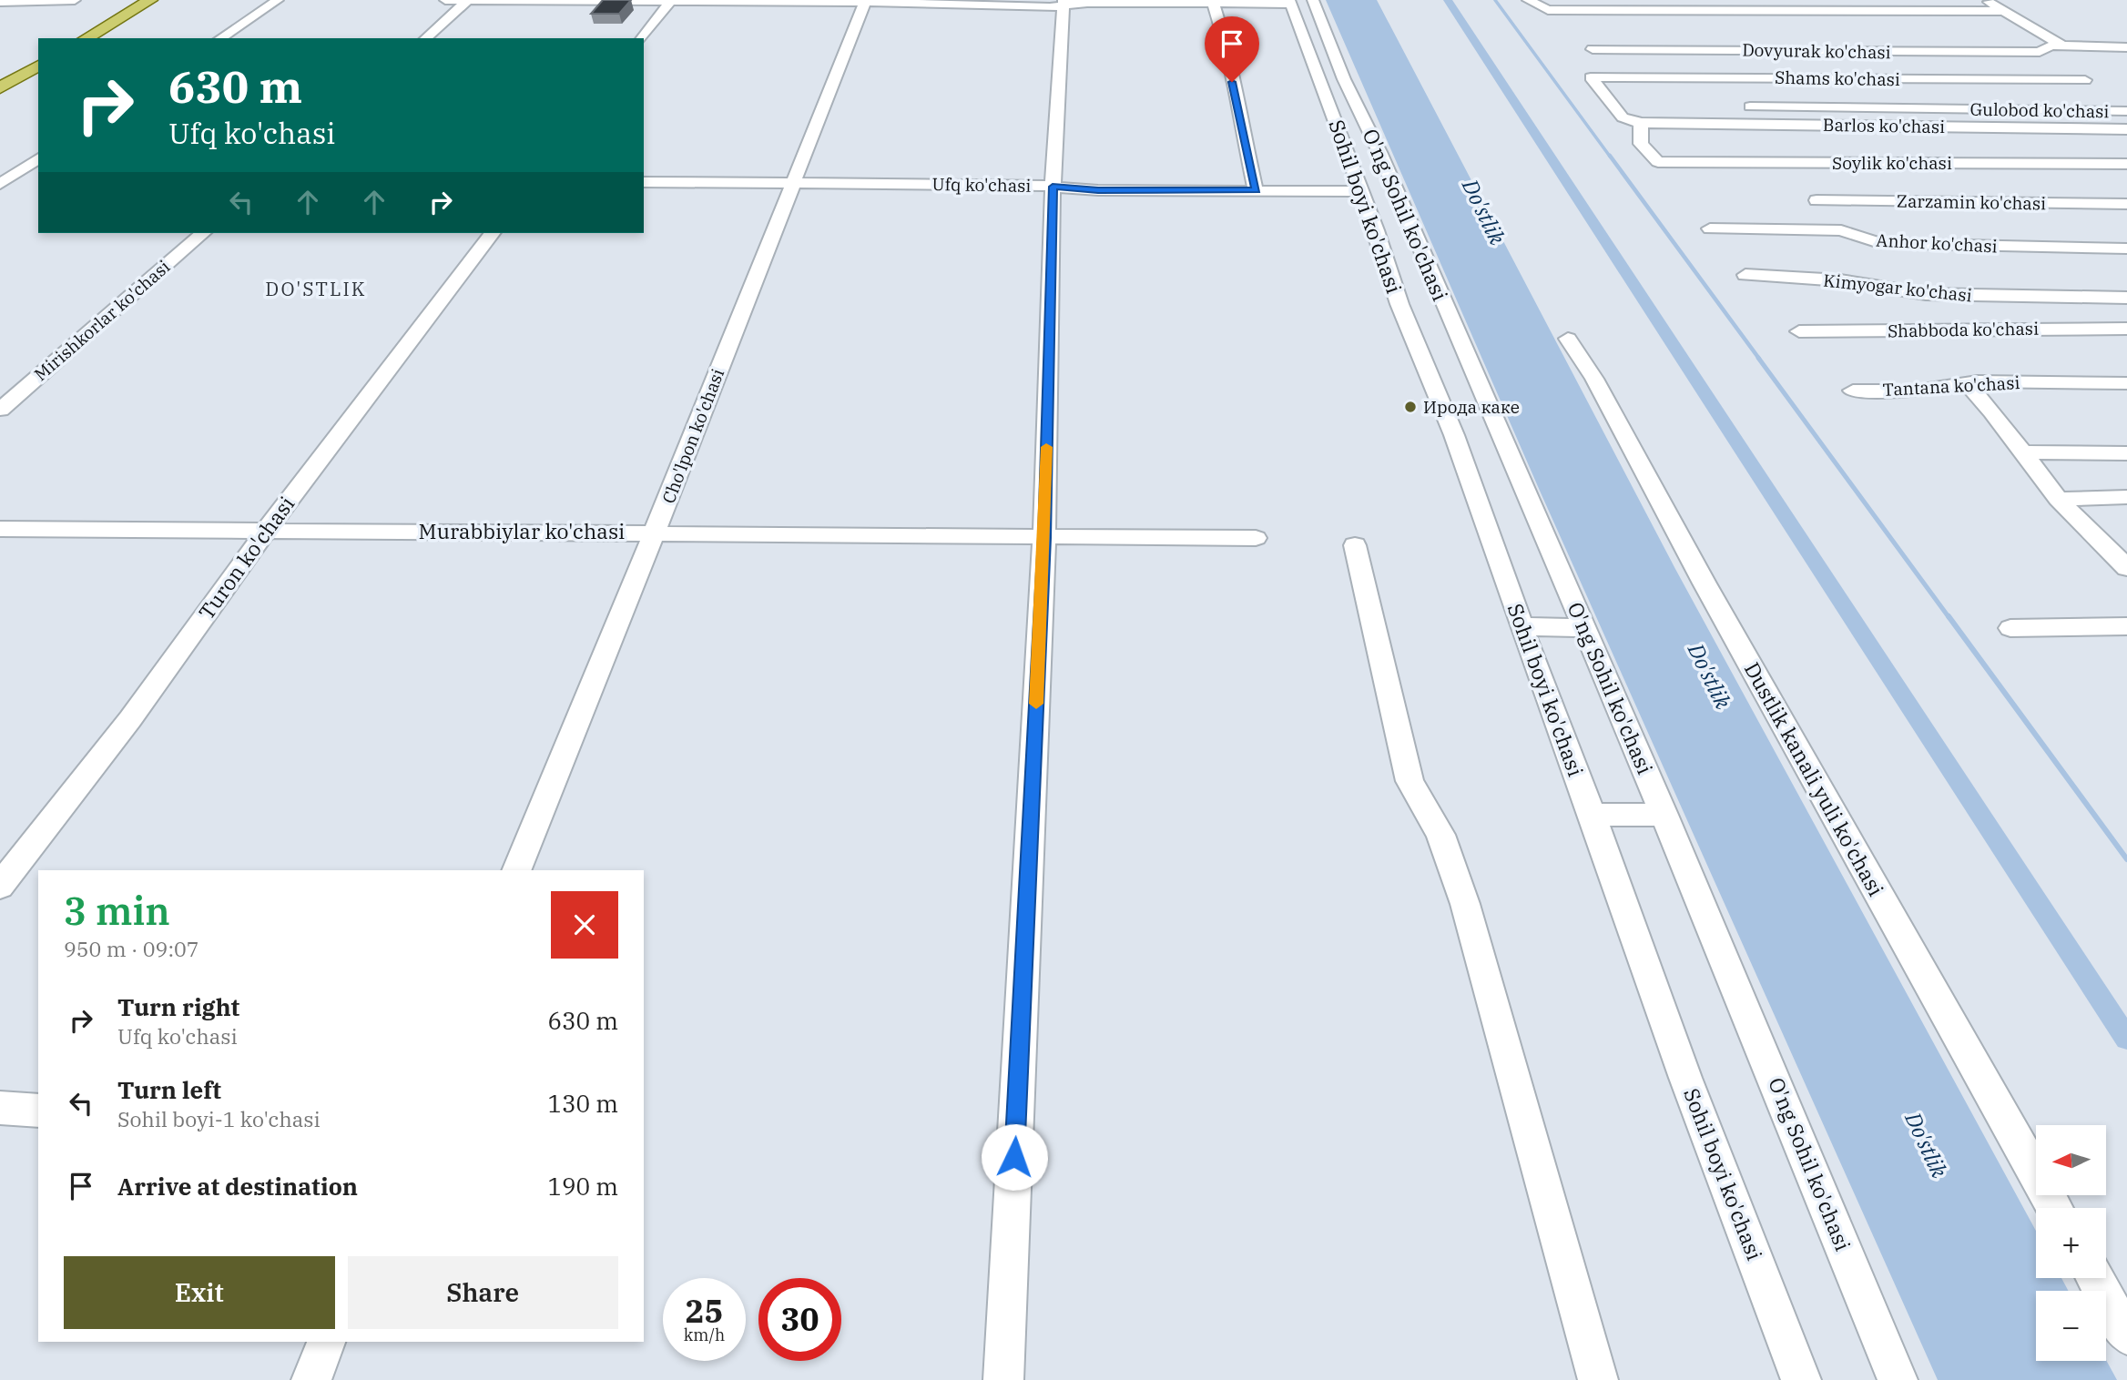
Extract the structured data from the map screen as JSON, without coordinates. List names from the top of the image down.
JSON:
{
  "streets": {
    "street": [
      "Dovyurak ko'chasi",
      "Shams ko'chasi",
      "Gulobod ko'chasi",
      "Barlos ko'chasi",
      "Soylik ko'chasi",
      "Ufq ko'chasi",
      "Zarzamin ko'chasi",
      "Sohil boyi ko'chasi",
      "O'ng Sohil ko'chasi",
      "Anhor ko'chasi",
      "Kimyogar ko'chasi",
      "Mirishkorlar ko'chasi",
      "Shabboda ko'chasi",
      "Tantana ko'chasi",
      "Cho'lpon ko'chasi",
      "Murabbiylar ko'chasi",
      "Turon ko'chasi",
      "Dustlik kanali yuli ko'chasi"
    ]
  },
  "crossings": [
    ["Dovyurak ko'chasi", "Shams ko'chasi"],
    ["Shams ko'chasi", "Barlos ko'chasi"],
    ["Shams ko'chasi", "Soylik ko'chasi"],
    ["Barlos ko'chasi", "Soylik ko'chasi"],
    ["Ufq ko'chasi", "Sohil boyi ko'chasi"],
    ["Ufq ko'chasi", "O'ng Sohil ko'chasi"],
    ["Ufq ko'chasi", "Cho'lpon ko'chasi"],
    ["Sohil boyi ko'chasi", "O'ng Sohil ko'chasi"],
    ["Cho'lpon ko'chasi", "Murabbiylar ko'chasi"],
    ["Murabbiylar ko'chasi", "Turon ko'chasi"]
  ],
  "districts": ["DO'STLIK"],
  "water": ["Do'stlik"],
  "places": ["Ирода каке"],
  "north": "left",
  "page": {
    "turn": ["630 m", "Ufq ko'chasi"],
    "heading": ["3 min", "950 m · 09:07"],
    "list": [
      {
        "name": "Turn right",
        "note": "Ufq ko'chasi",
        "value": "630 m"
      },
      {
        "name": "Turn left",
        "note": "Sohil boyi-1 ko'chasi",
        "value": "130 m"
      },
      {
        "name": "Arrive at destination",
        "value": "190 m"
      }
    ],
    "map_buttons": ["+", "−"],
    "buttons": ["Exit", "Share"],
    "speed": "25 km/h",
    "limit": "30"
  }
}
